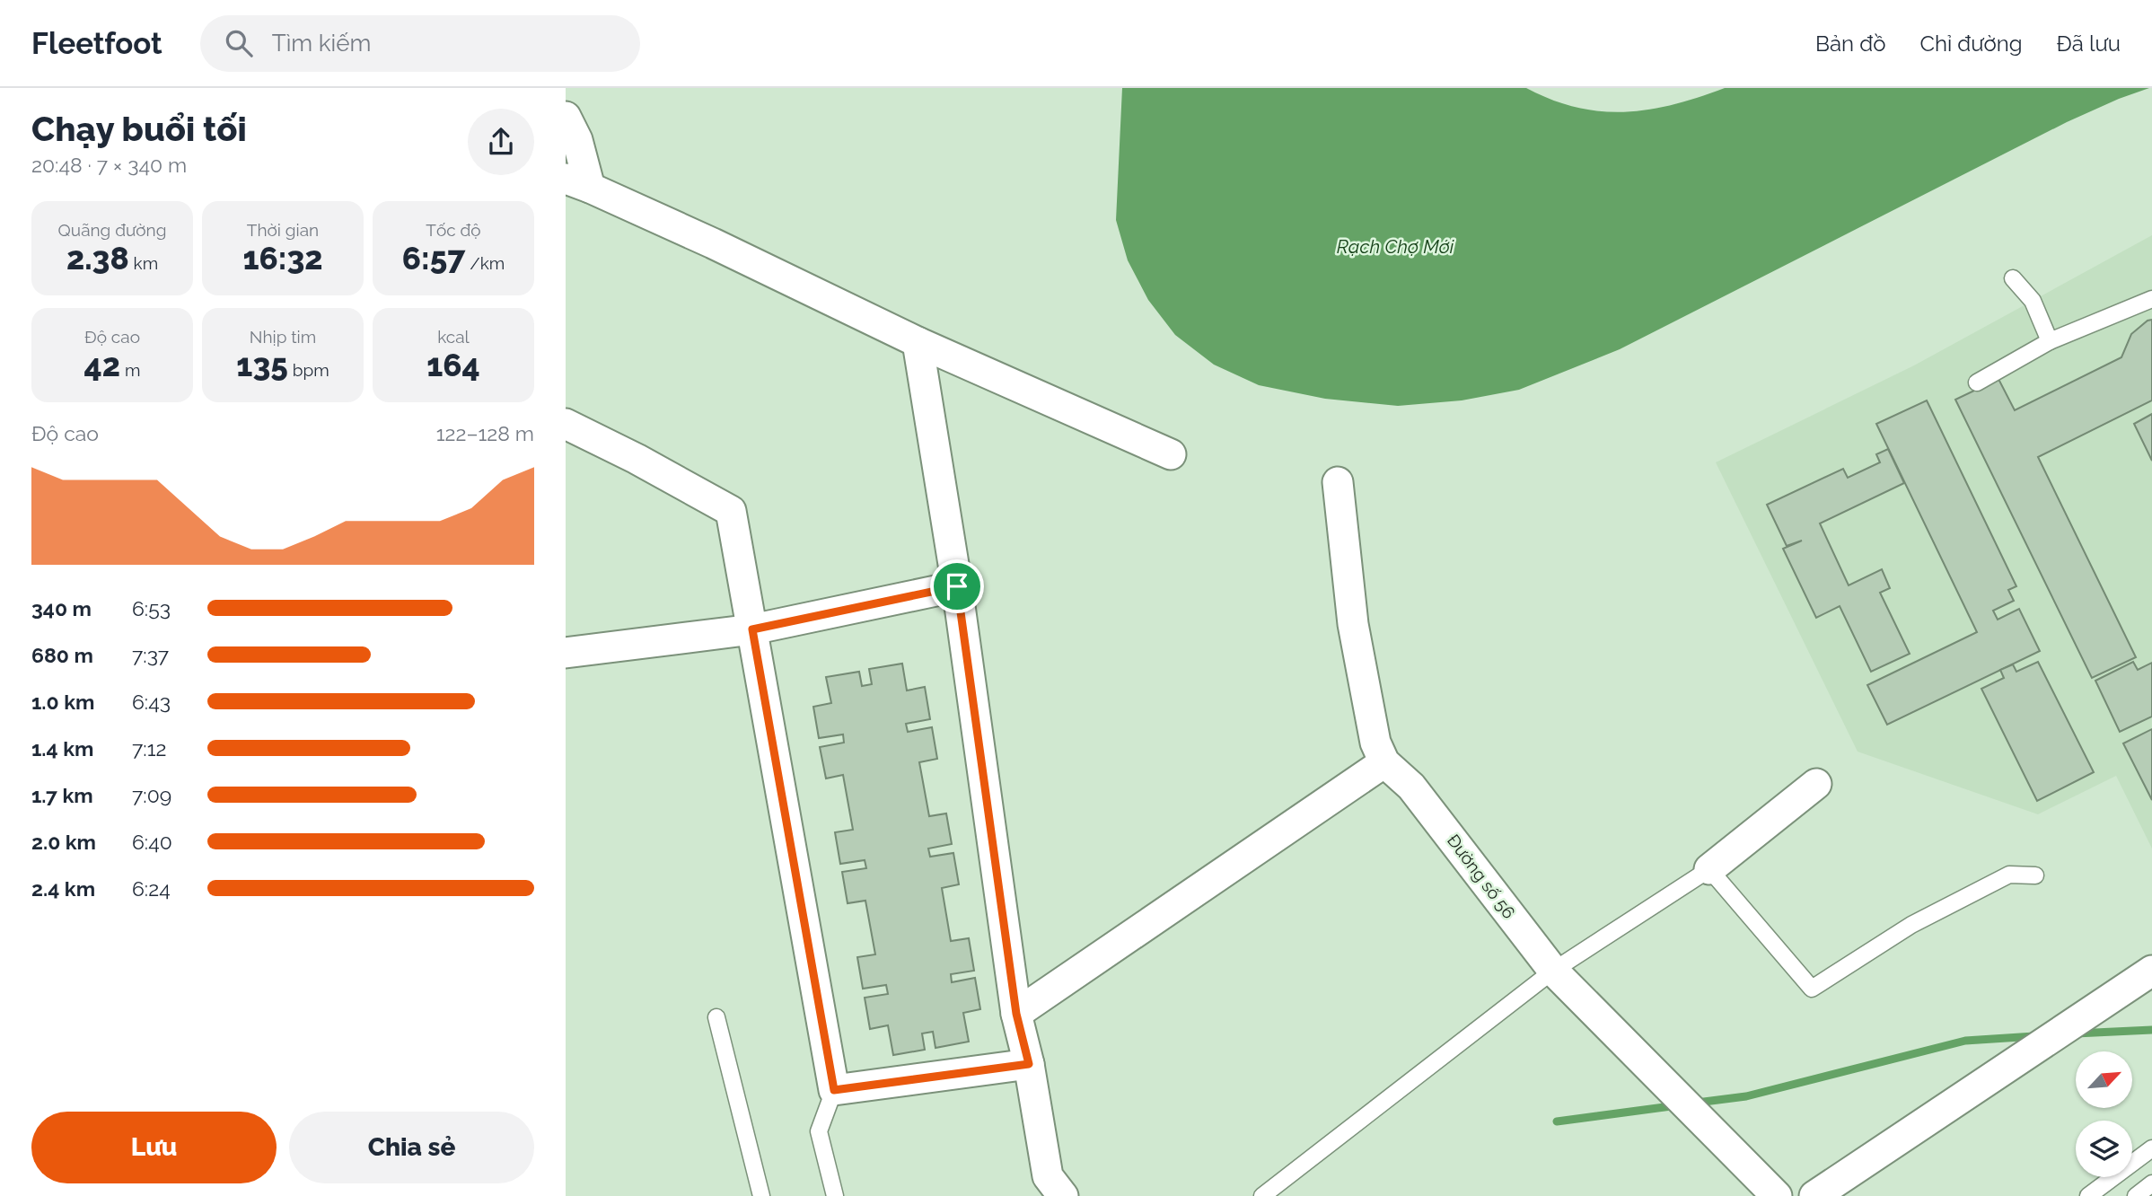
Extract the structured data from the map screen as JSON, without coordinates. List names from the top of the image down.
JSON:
{
  "streets": {
    "street": ["Đường số 56"]
  },
  "water": ["Rạch Chợ Mới"],
  "north": "top right",
  "page": {
    "header": "Fleetfoot",
    "search": "Tìm kiếm",
    "nav": ["Bản đồ", "Chỉ đường", "Đã lưu"],
    "heading": ["Chạy buổi tối", "20:48 · 7 × 340 m"],
    "stats": [
      ["Quãng đường", "2.38 km"],
      ["Thời gian", "16:32"],
      ["Tốc độ", "6:57 /km"],
      ["Độ cao", "42 m"],
      ["Nhịp tim", "135 bpm"],
      ["kcal", "164"]
    ],
    "chart": ["Độ cao", "122–128 m"],
    "list": [
      {
        "name": "340 m",
        "note": "6:53"
      },
      {
        "name": "680 m",
        "note": "7:37"
      },
      {
        "name": "1.0 km",
        "note": "6:43"
      },
      {
        "name": "1.4 km",
        "note": "7:12"
      },
      {
        "name": "1.7 km",
        "note": "7:09"
      },
      {
        "name": "2.0 km",
        "note": "6:40"
      },
      {
        "name": "2.4 km",
        "note": "6:24"
      }
    ],
    "buttons": ["Lưu", "Chia sẻ"]
  }
}
